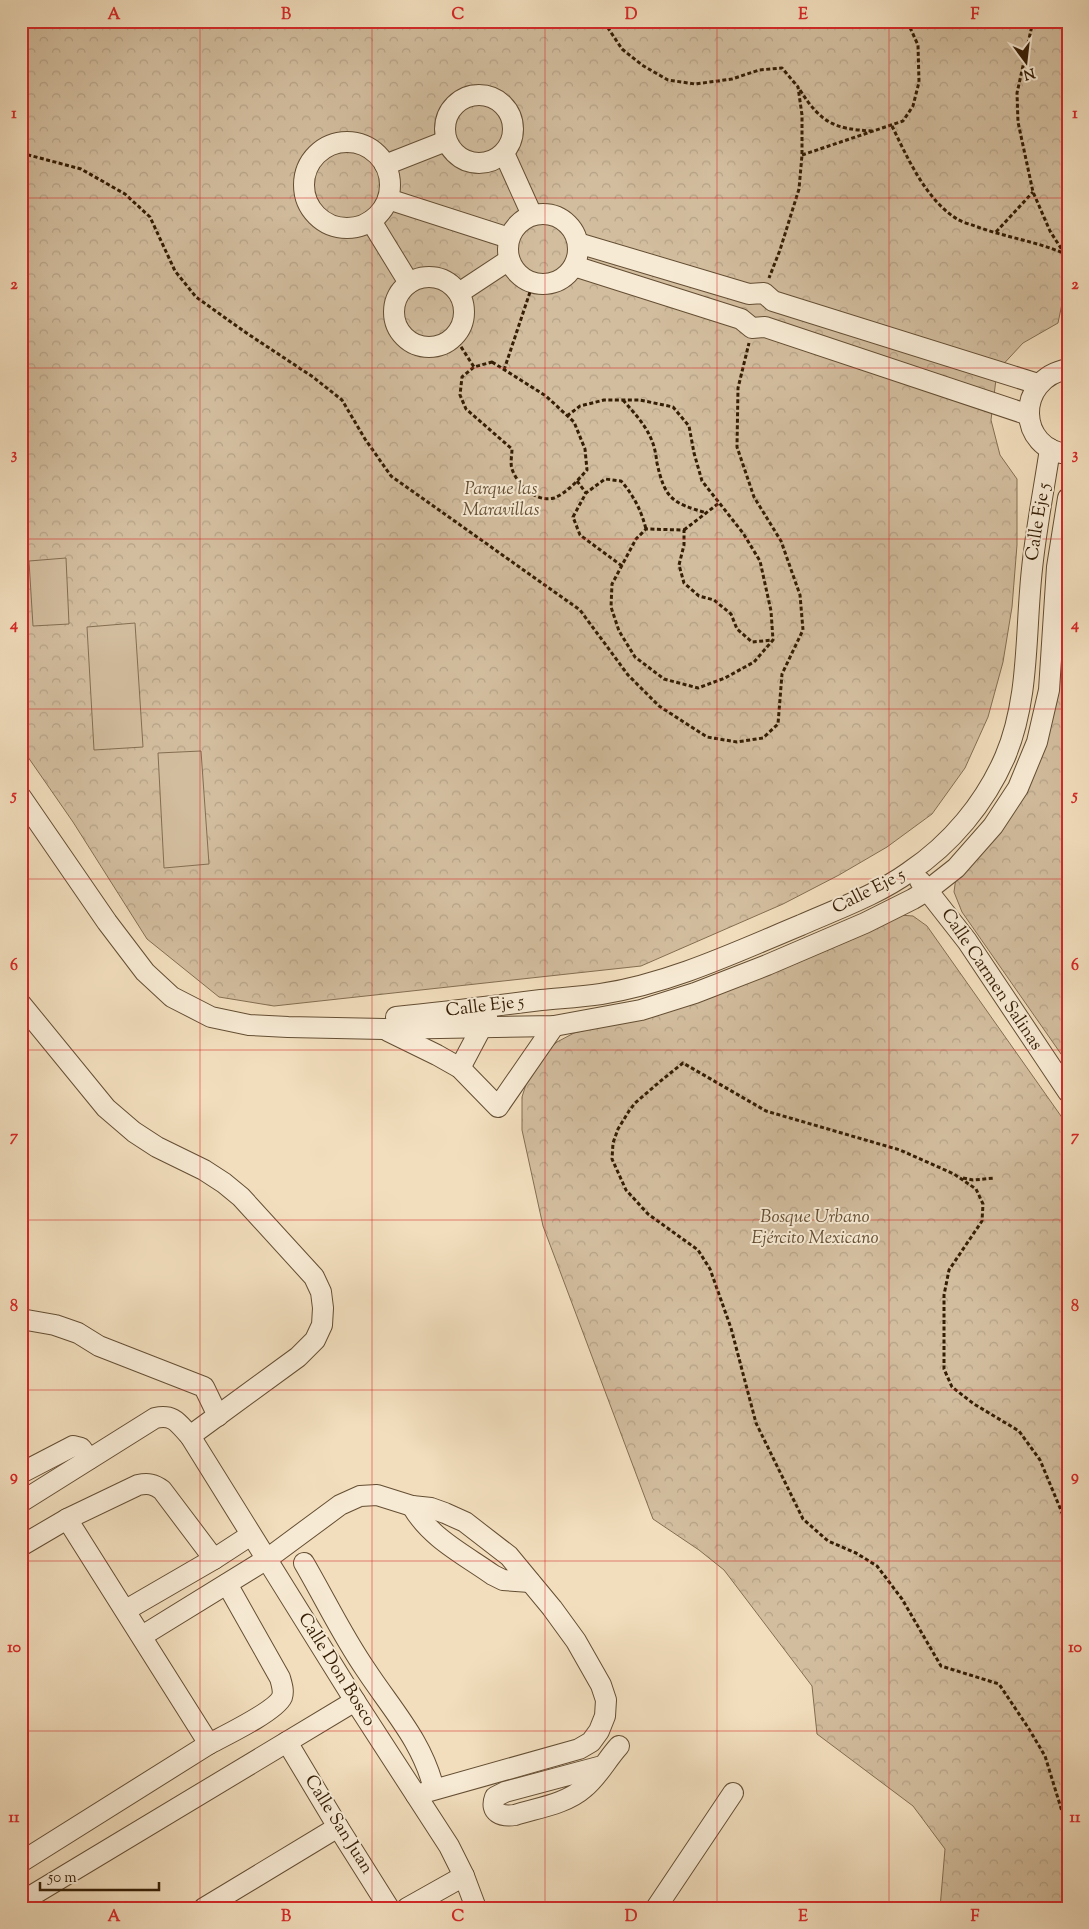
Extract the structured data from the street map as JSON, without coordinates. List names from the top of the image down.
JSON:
{
  "streets": {
    "street": [
      "Calle Eje 5",
      "Calle Carmen Salinas",
      "Calle Don Bosco",
      "Calle San Juan"
    ]
  },
  "crossings": [
    ["Calle Eje 5", "Calle Carmen Salinas"]
  ],
  "parks": ["Parque las Maravillas", "Bosque Urbano Ejército Mexicano"],
  "scale_bar": "50 m",
  "north": "bottom",
  "grid": {
    "columns": [
      "A",
      "B",
      "C",
      "D",
      "E",
      "F"
    ],
    "rows": [
      "1",
      "2",
      "3",
      "4",
      "5",
      "6",
      "7",
      "8",
      "9",
      "10",
      "11"
    ]
  }
}
